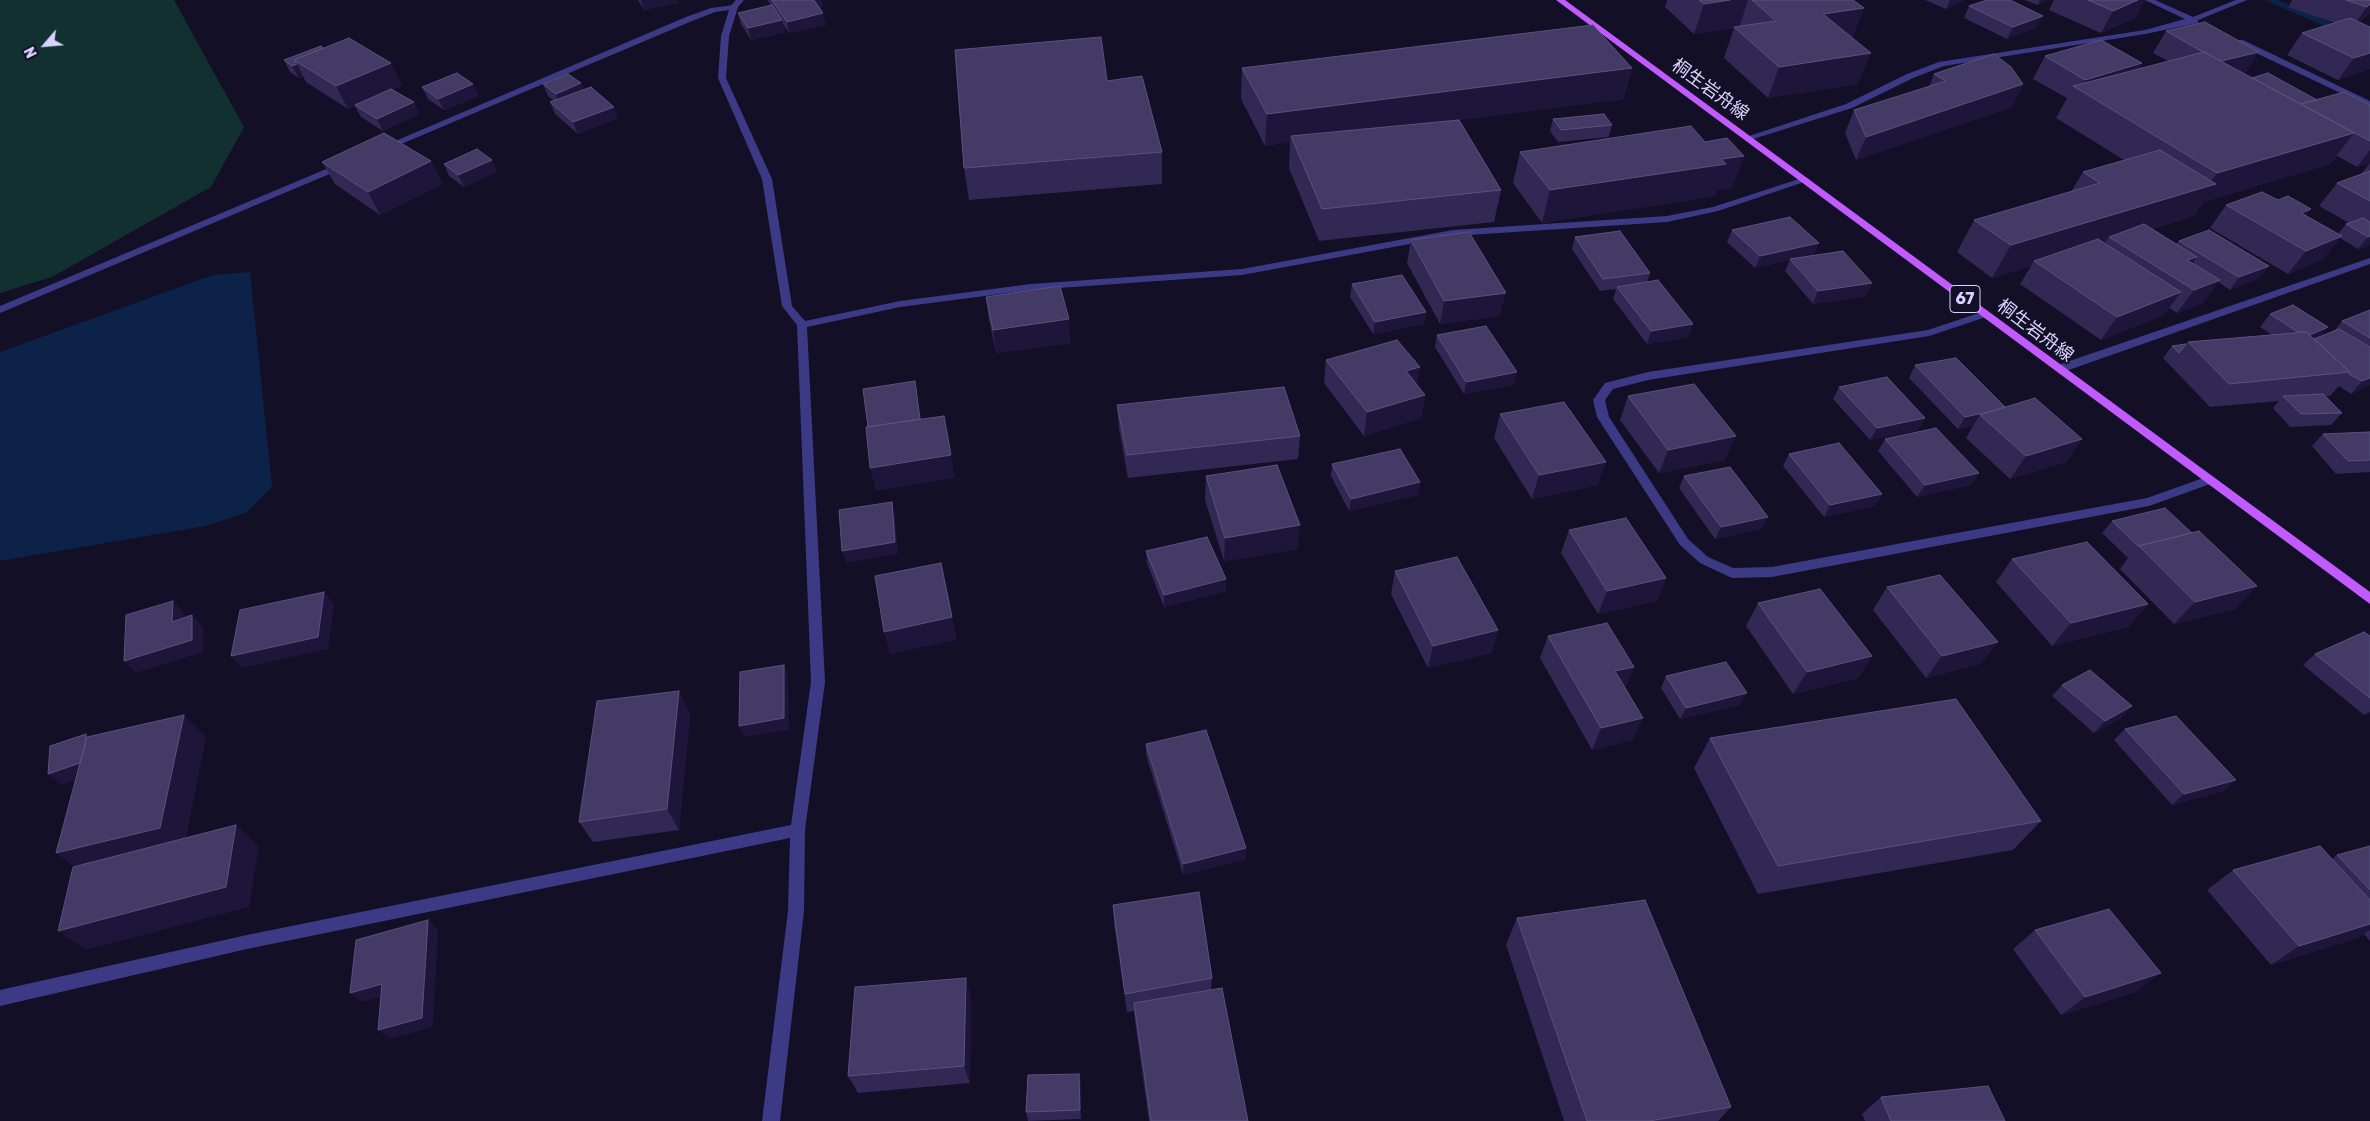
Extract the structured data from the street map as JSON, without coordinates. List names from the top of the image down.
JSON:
{
  "streets": {
    "main road": ["桐生岩舟線", "67"]
  },
  "north": "bottom left"
}
